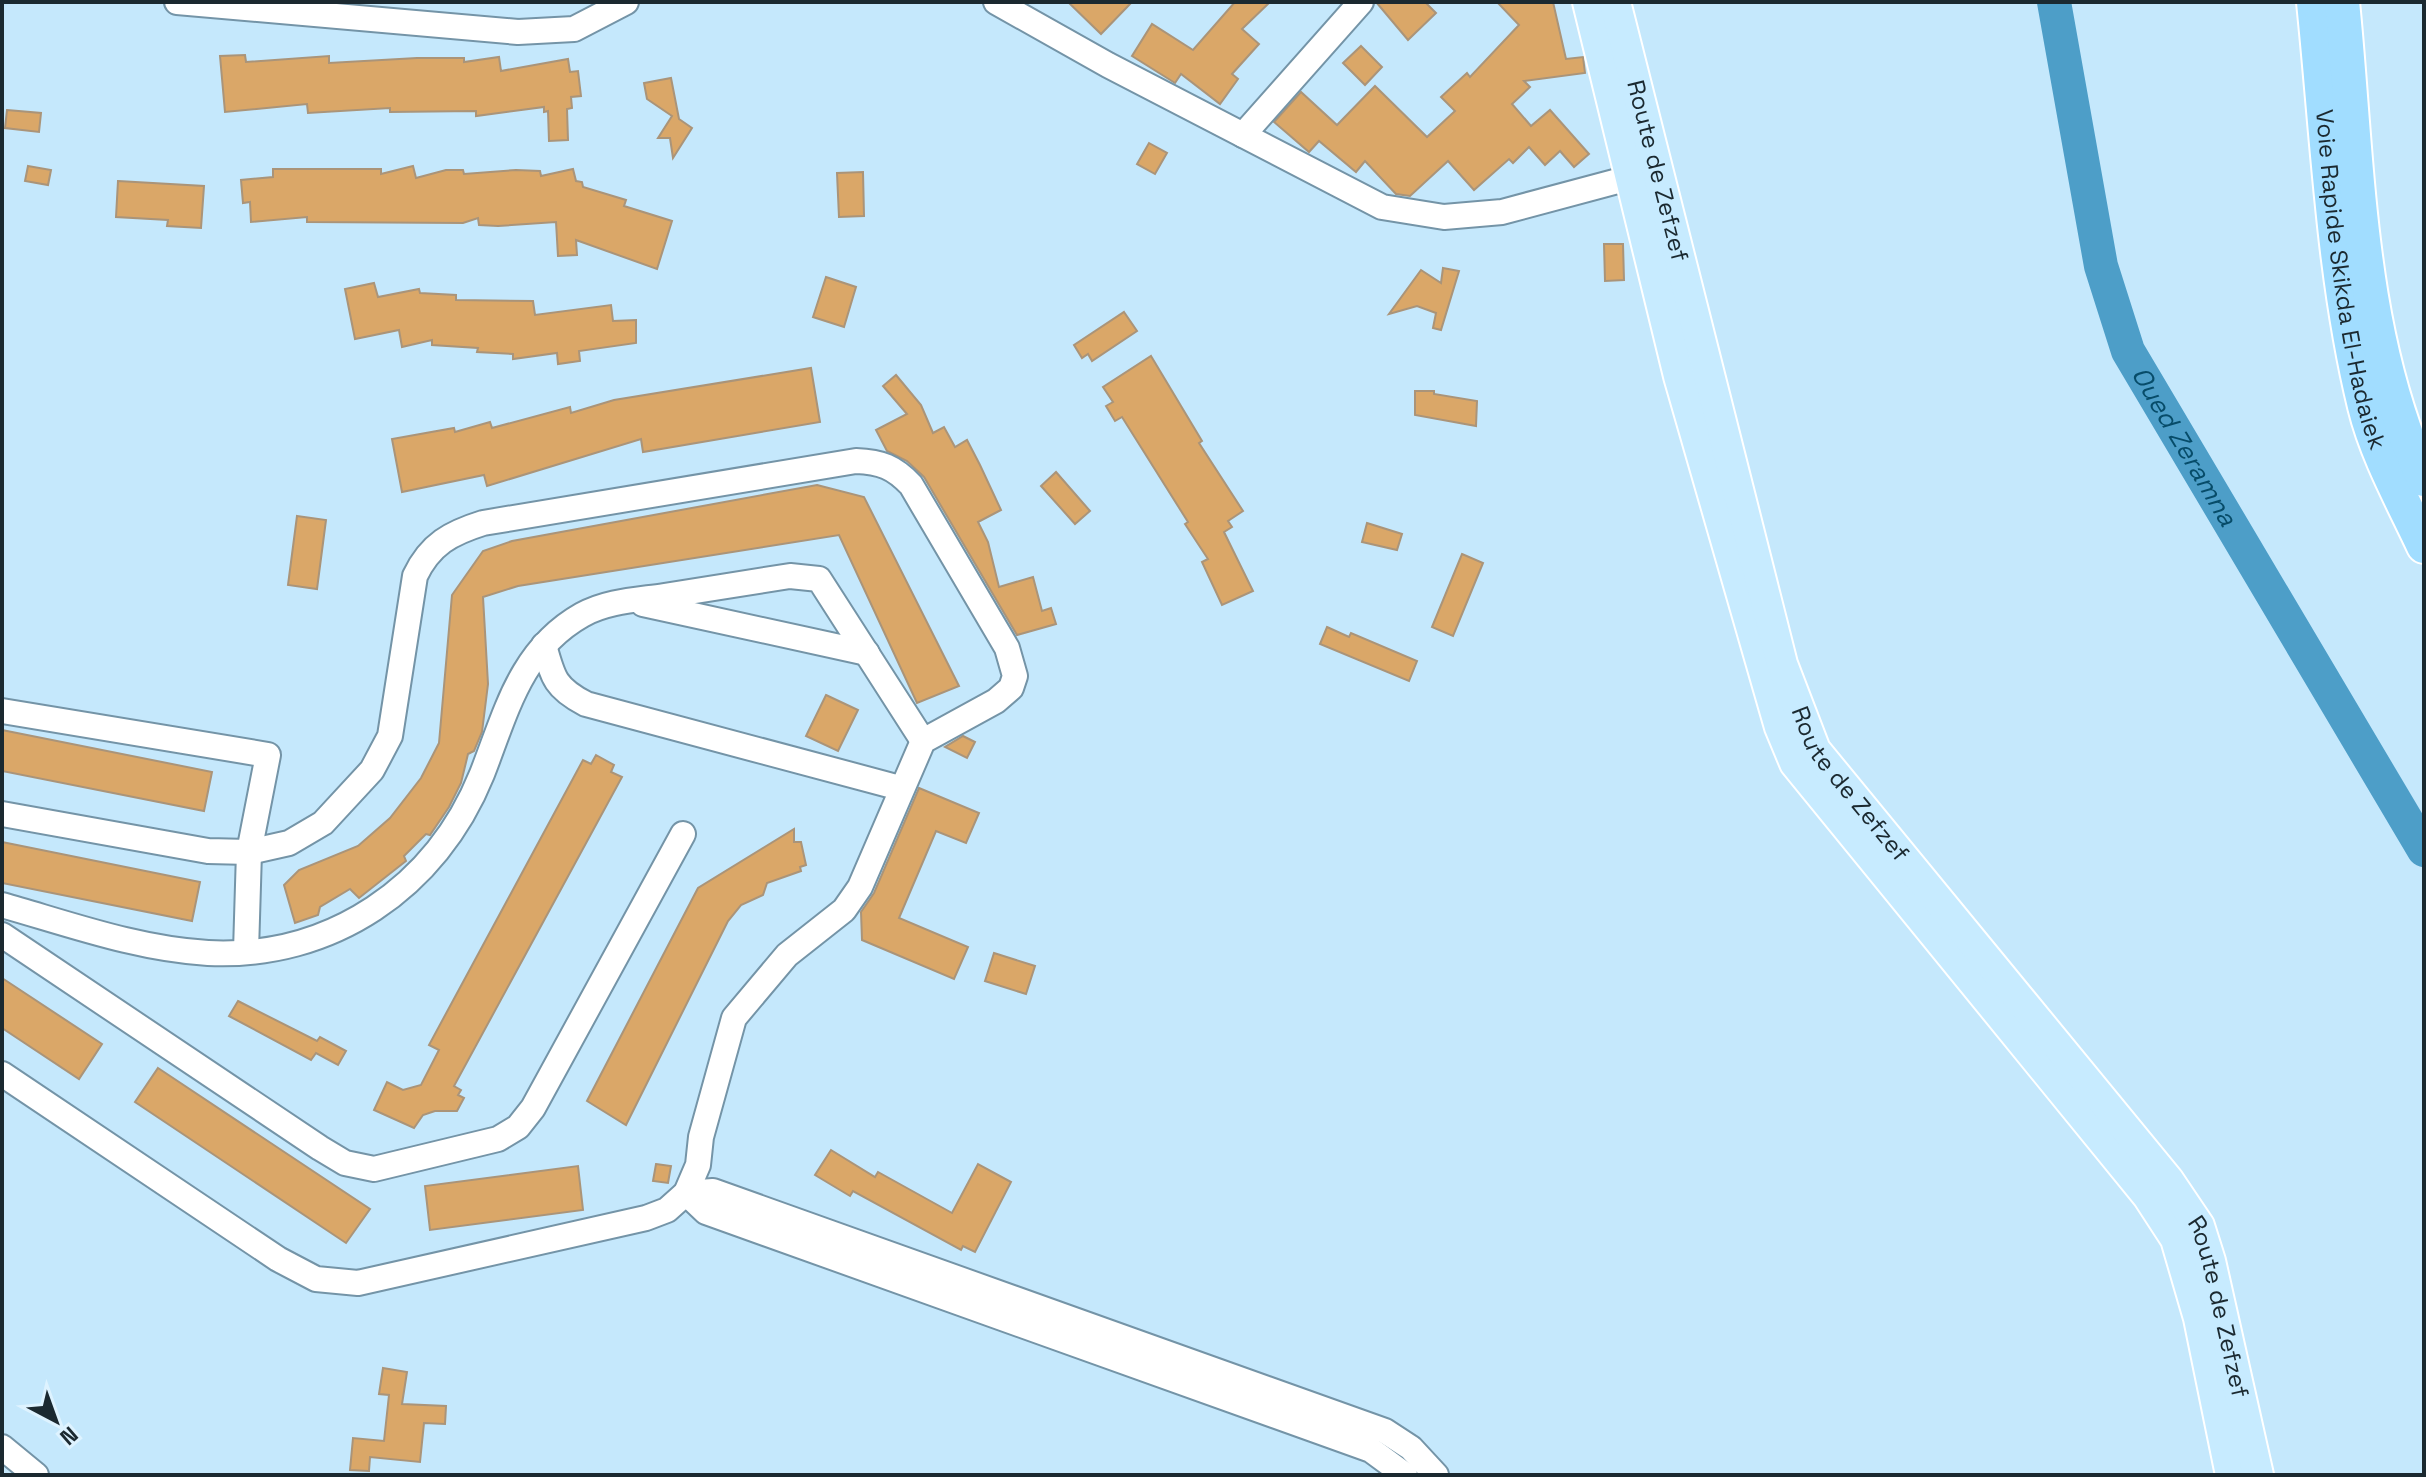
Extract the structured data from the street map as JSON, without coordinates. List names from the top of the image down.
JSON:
{
  "streets": {
    "highway": ["Voie Rapide Skikda El-Hadaiek"],
    "main road": ["Route de Zefzef"]
  },
  "water": ["Oued Zeramna"],
  "north": "bottom right"
}
